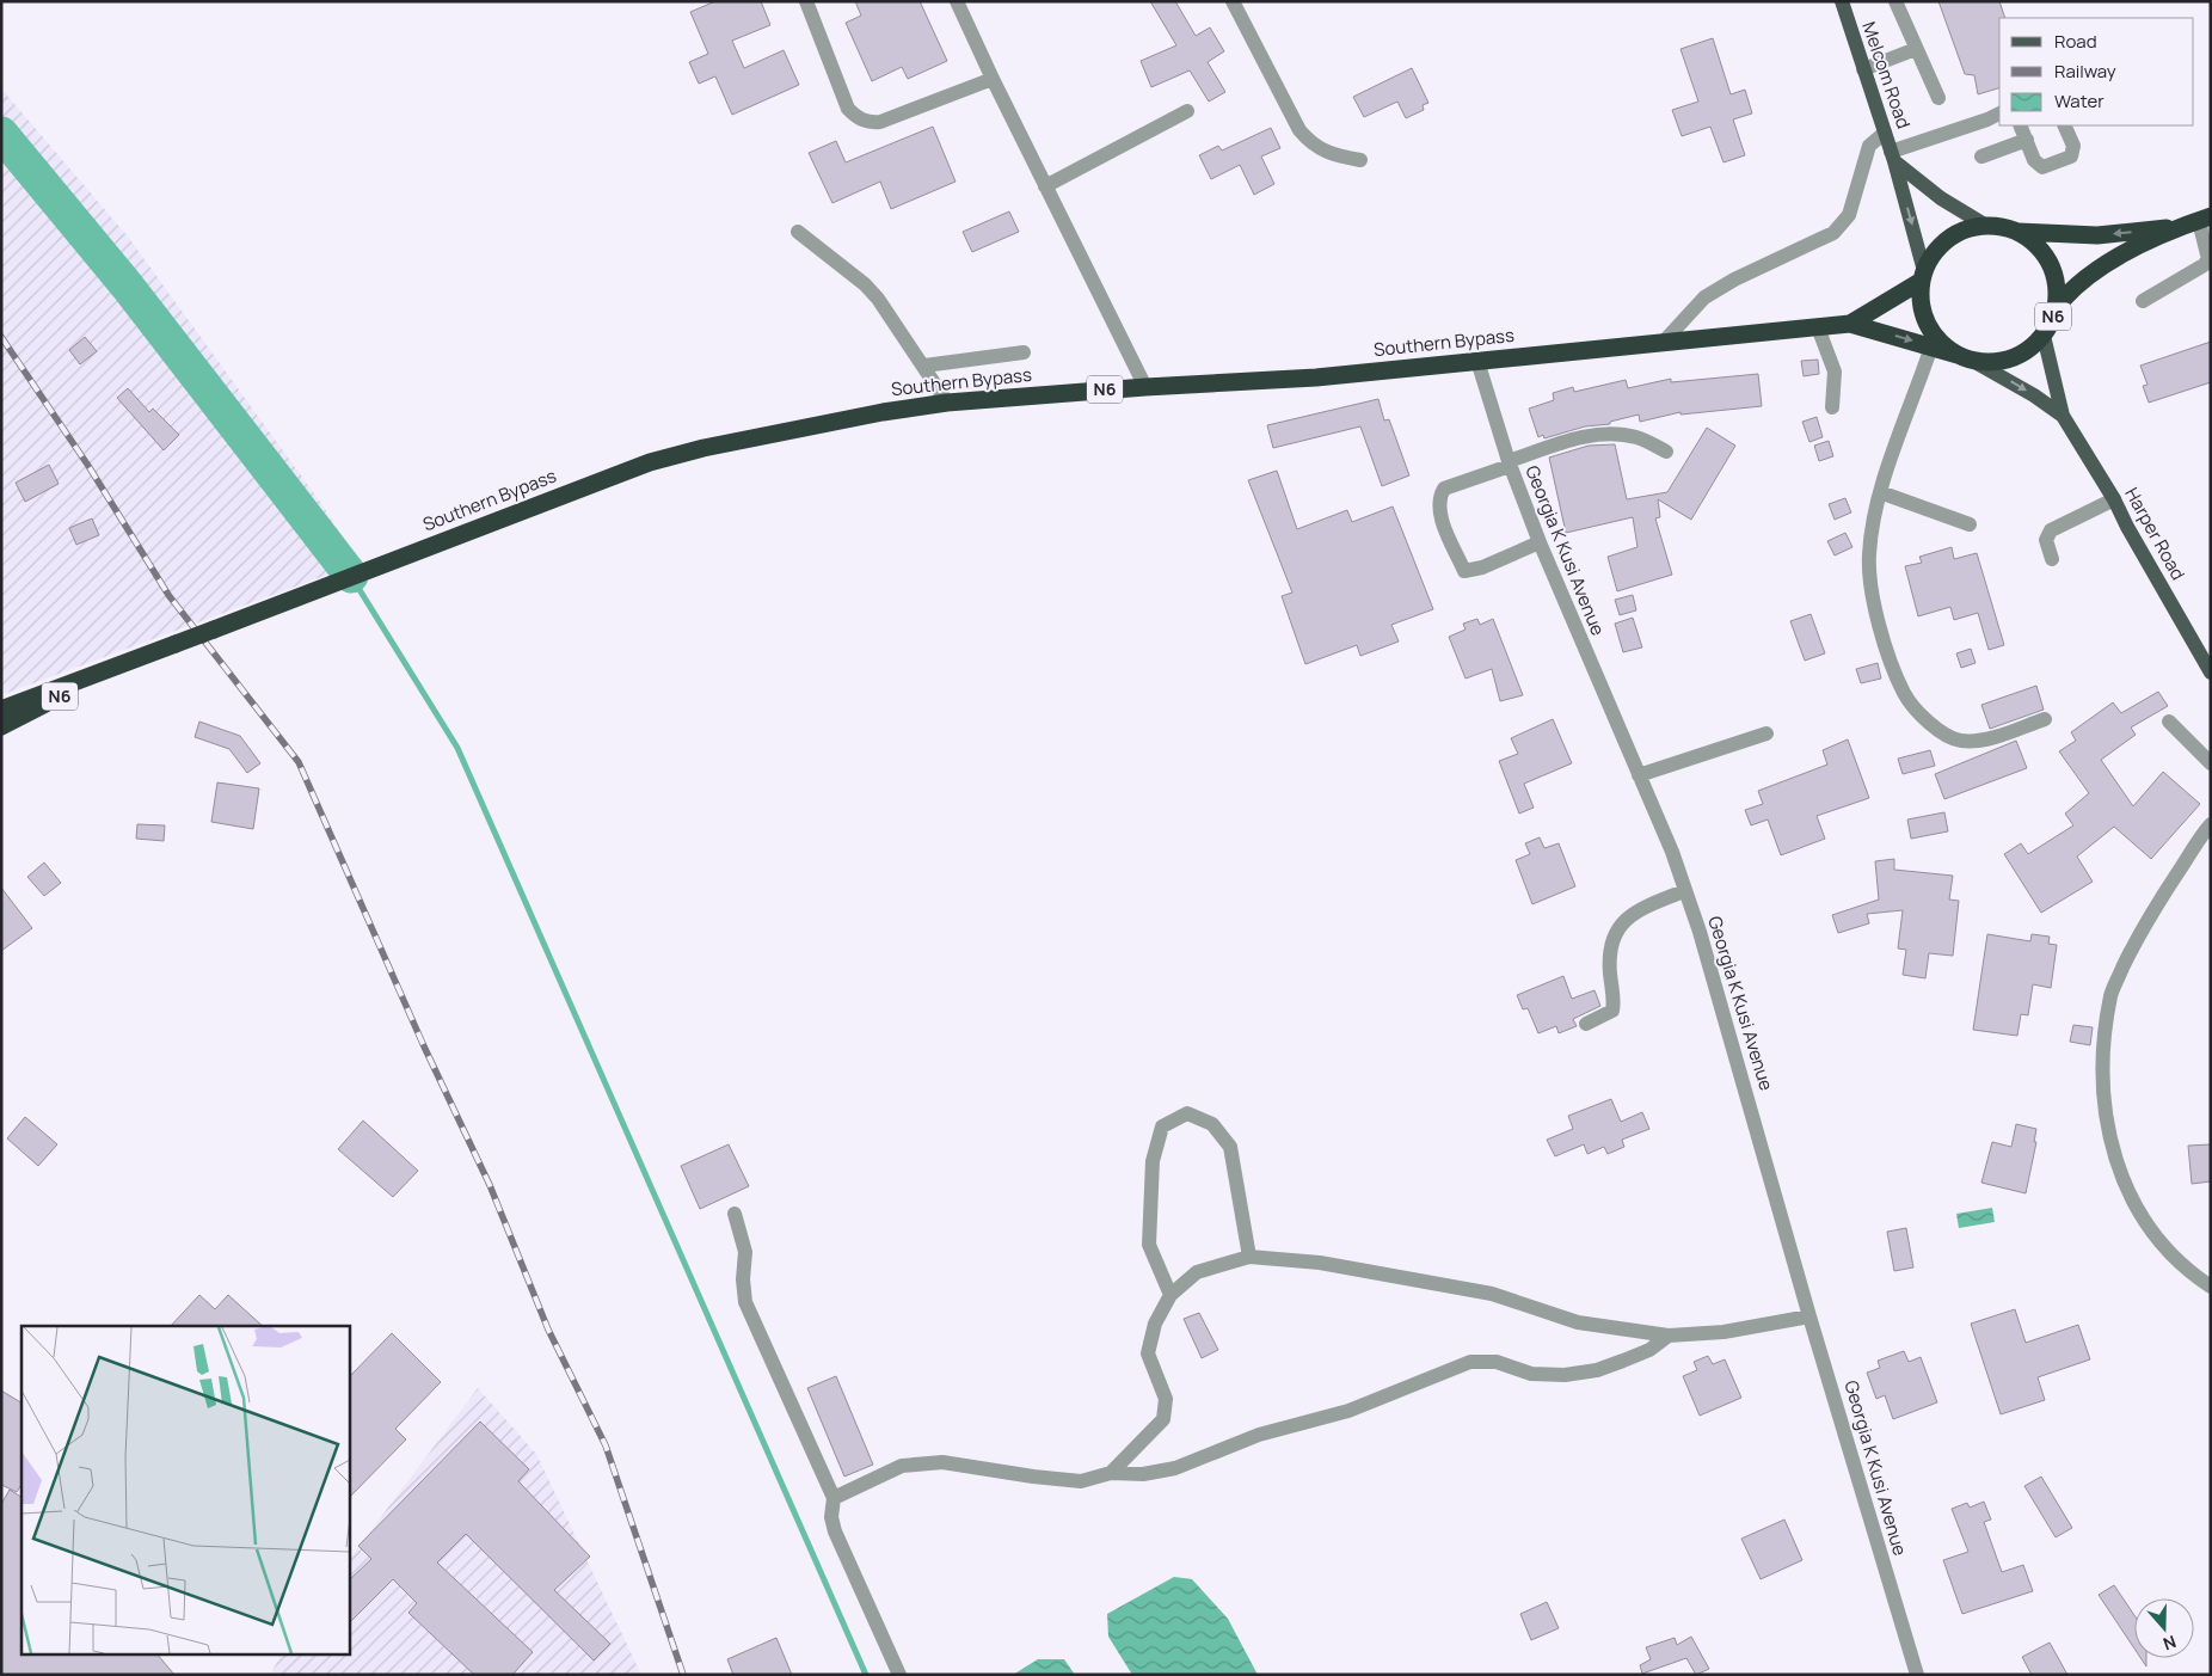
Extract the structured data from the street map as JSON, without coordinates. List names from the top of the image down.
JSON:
{
  "streets": {
    "highway": ["N6", "Southern Bypass"],
    "main road": ["Melcom Road", "Harper Road"],
    "street": ["Georgia K Kusi Avenue"]
  },
  "crossings": [
    ["Melcom Road", "N6"],
    ["Melcom Road", "Southern Bypass"],
    ["Melcom Road", "Harper Road"],
    ["N6", "Southern Bypass"],
    ["N6", "Harper Road"],
    ["Southern Bypass", "Harper Road"],
    ["Southern Bypass", "Georgia K Kusi Avenue"]
  ],
  "one_way": ["Melcom Road"],
  "legend": ["Road", "Railway", "Water"],
  "north": "bottom"
}
